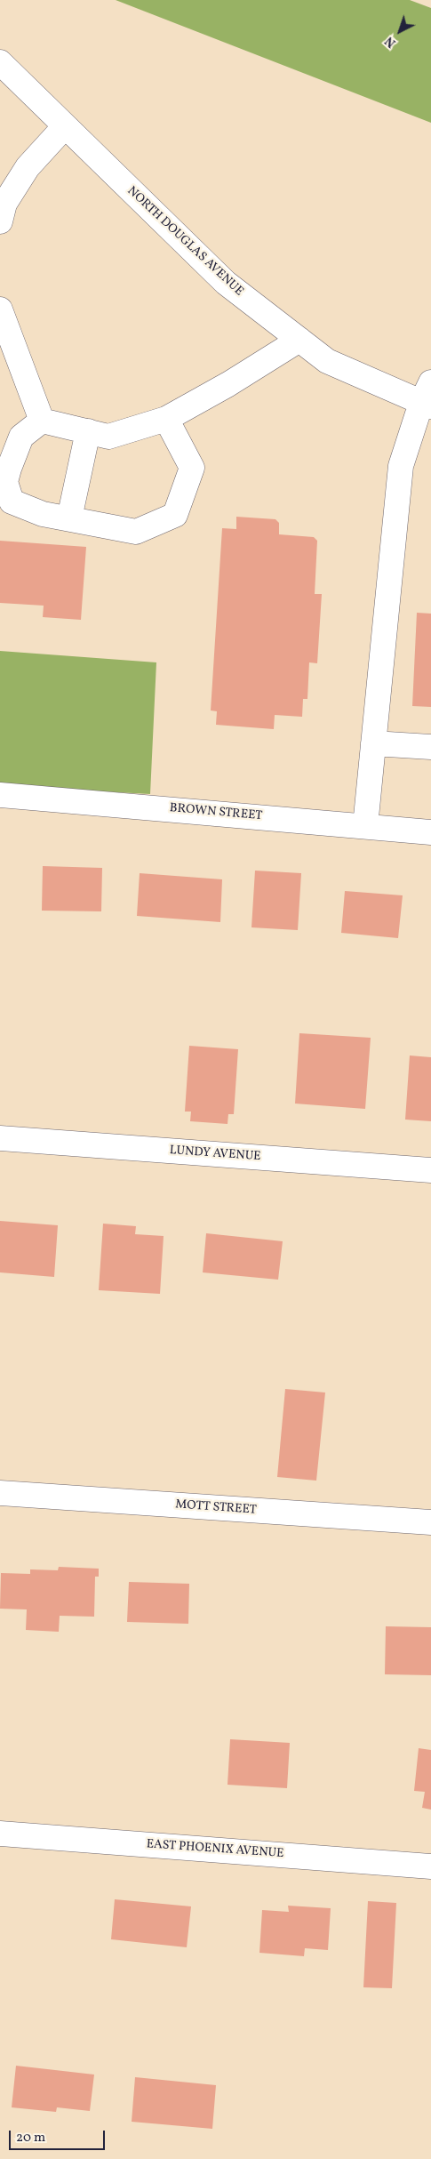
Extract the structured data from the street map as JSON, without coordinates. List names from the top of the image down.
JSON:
{
  "streets": {
    "street": [
      "NORTH DOUGLAS AVENUE",
      "BROWN STREET",
      "LUNDY AVENUE",
      "MOTT STREET",
      "EAST PHOENIX AVENUE"
    ]
  },
  "scale_bar": "20 m",
  "north": "bottom left"
}
